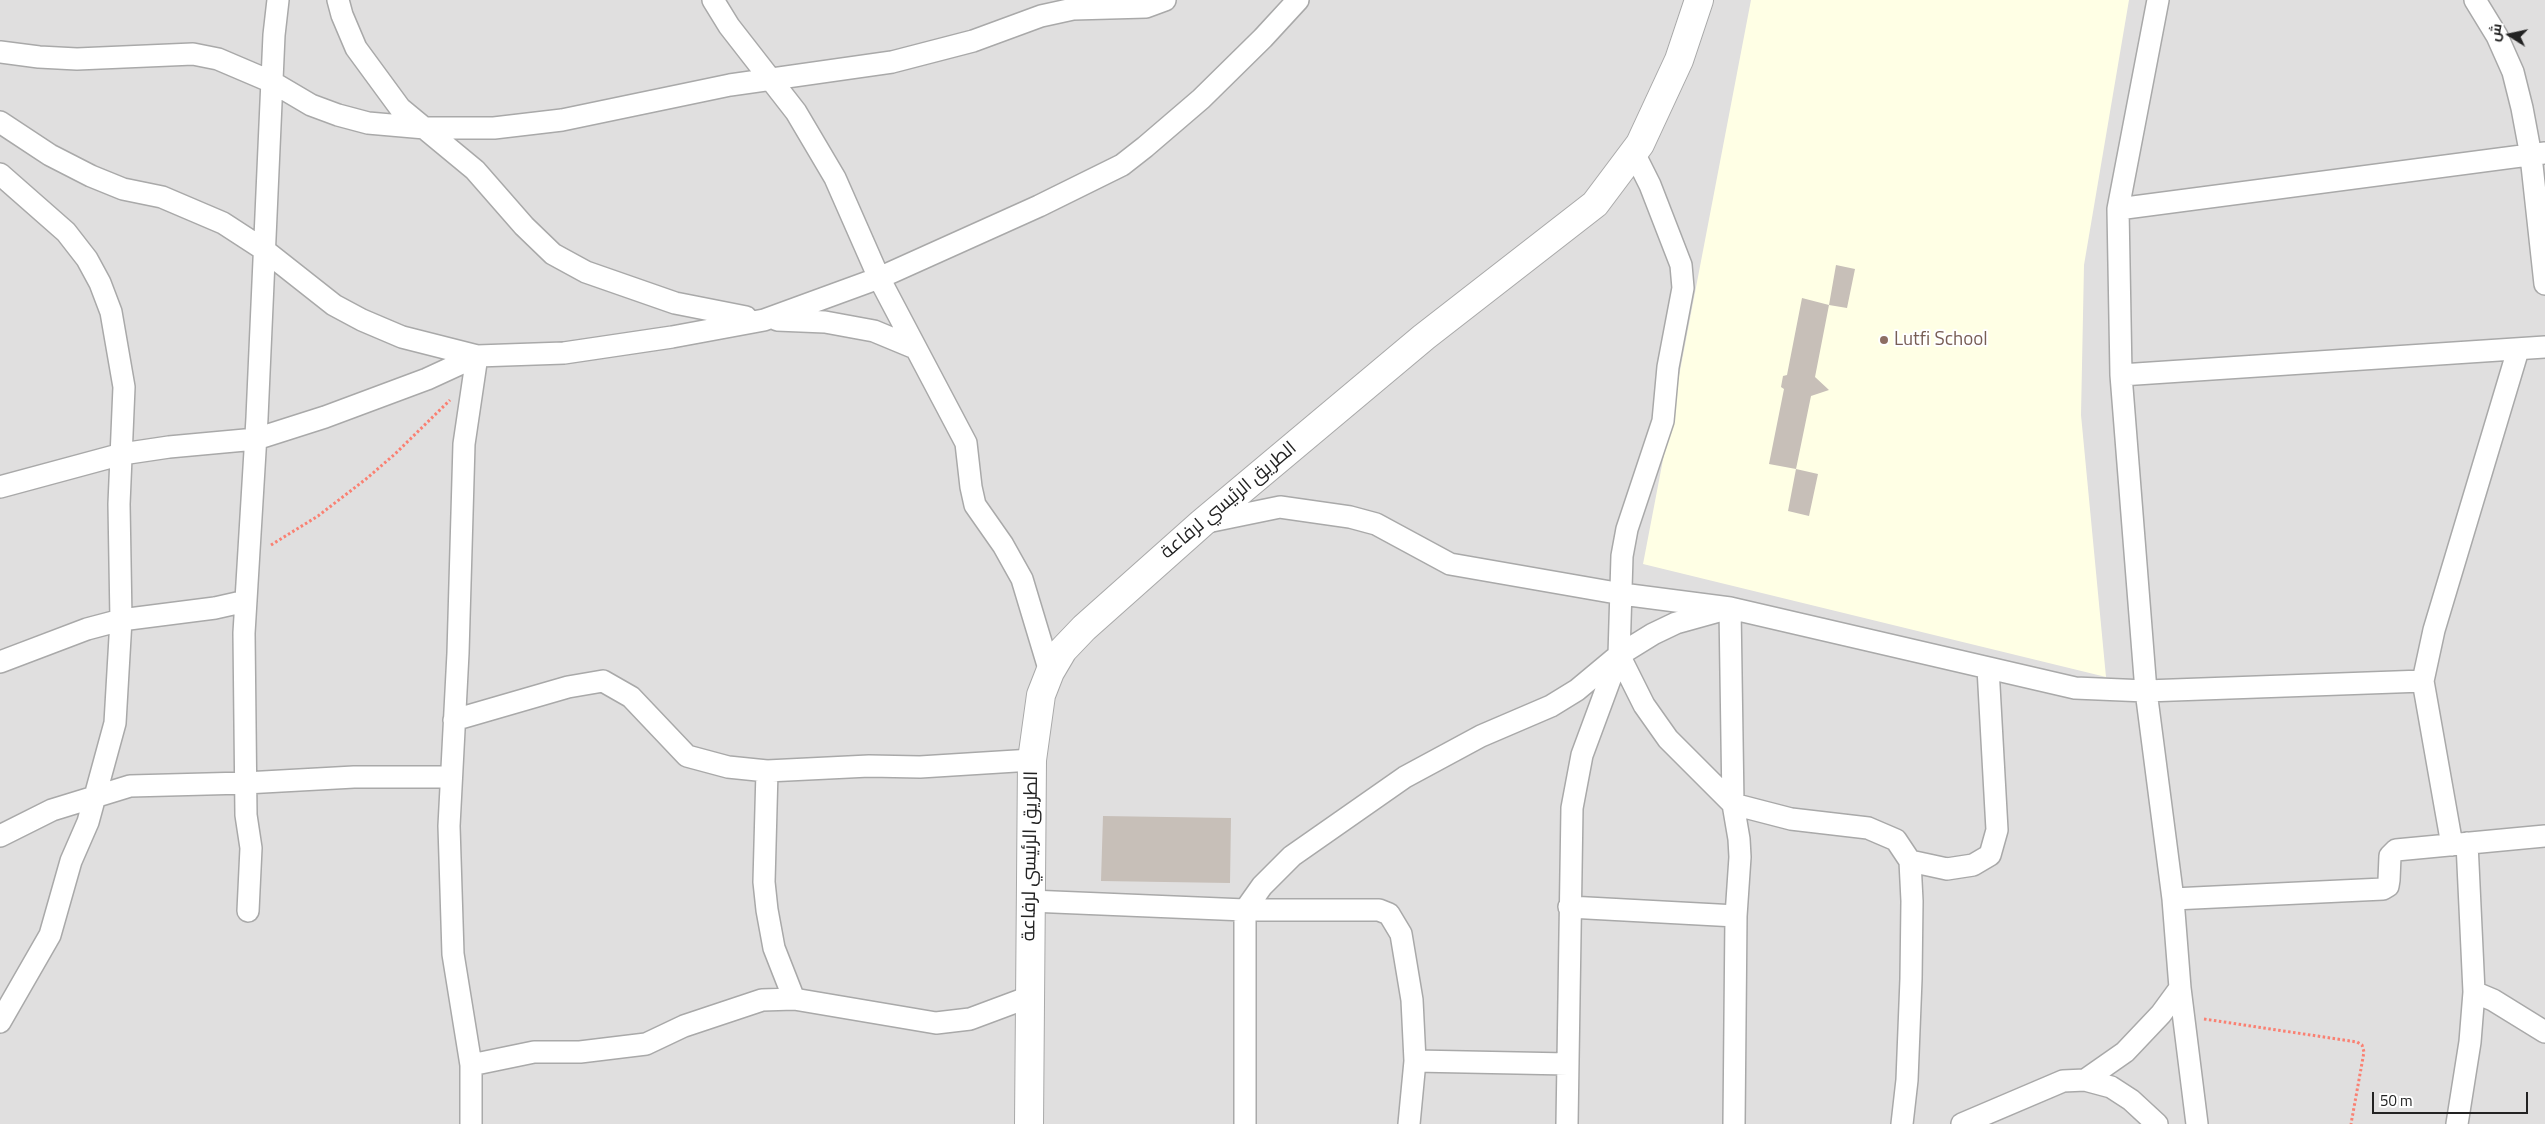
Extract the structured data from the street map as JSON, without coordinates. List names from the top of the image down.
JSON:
{
  "streets": {
    "street": ["الطريق الرئيسي لرفاعة"]
  },
  "places": ["Lutfi School"],
  "scale_bar": "50 m",
  "north": "left"
}
